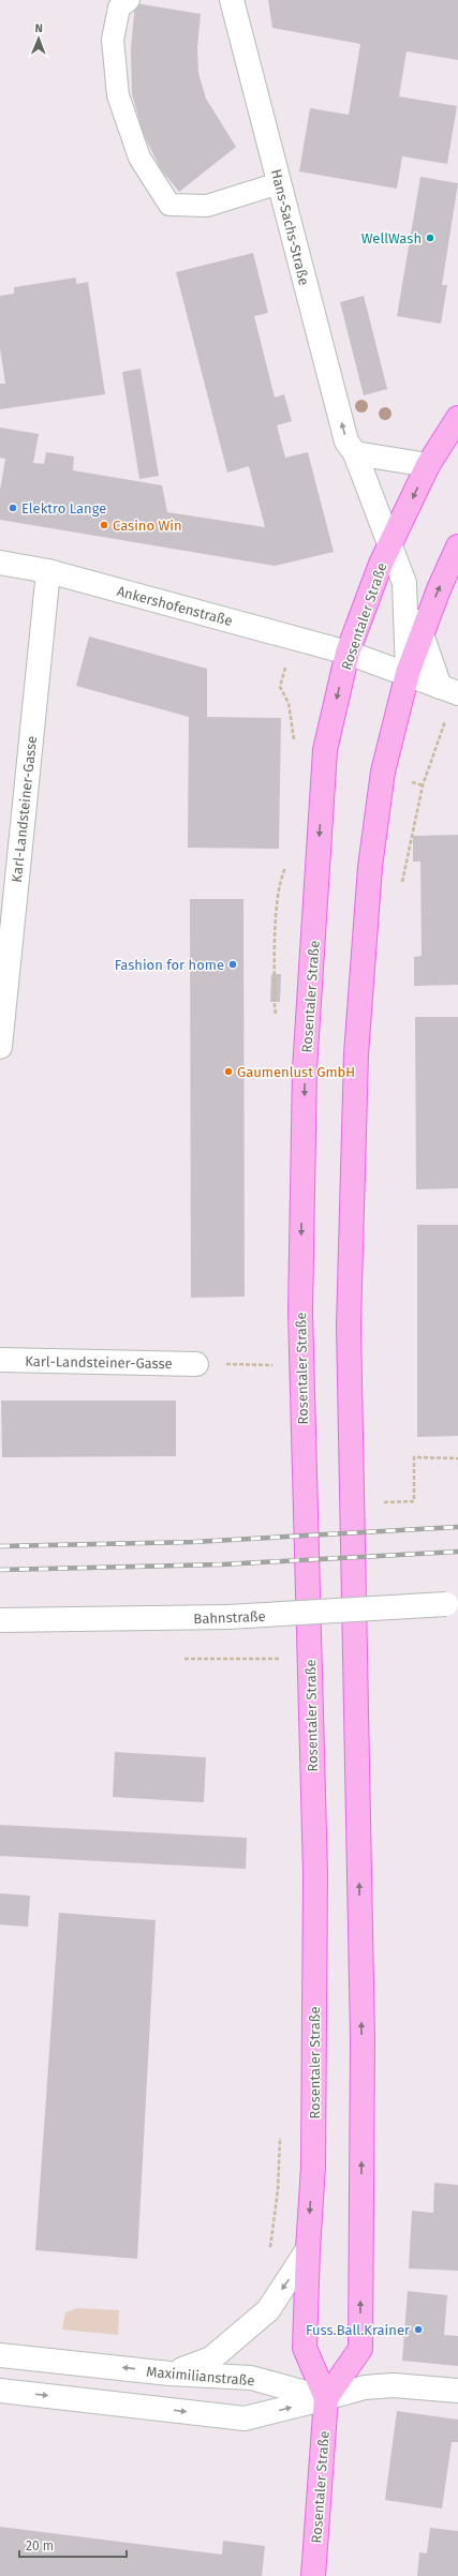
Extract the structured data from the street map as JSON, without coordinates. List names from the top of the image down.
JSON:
{
  "streets": {
    "main road": ["Rosentaler Straße"],
    "street": [
      "Hans-Sachs-Straße",
      "Ankershofenstraße",
      "Karl-Landsteiner-Gasse",
      "Bahnstraße",
      "Maximilianstraße"
    ]
  },
  "crossings": [
    ["Hans-Sachs-Straße", "Ankershofenstraße"],
    ["Hans-Sachs-Straße", "Rosentaler Straße"],
    ["Ankershofenstraße", "Rosentaler Straße"],
    ["Ankershofenstraße", "Karl-Landsteiner-Gasse"],
    ["Rosentaler Straße", "Maximilianstraße"]
  ],
  "one_way": ["Hans-Sachs-Straße"],
  "places": [
    "WellWash",
    "Elektro Lange",
    "Casino Win",
    "Fashion for home",
    "Gaumenlust GmbH",
    "Fuss.Ball.Krainer"
  ],
  "scale_bar": "20 m",
  "north": "top"
}
